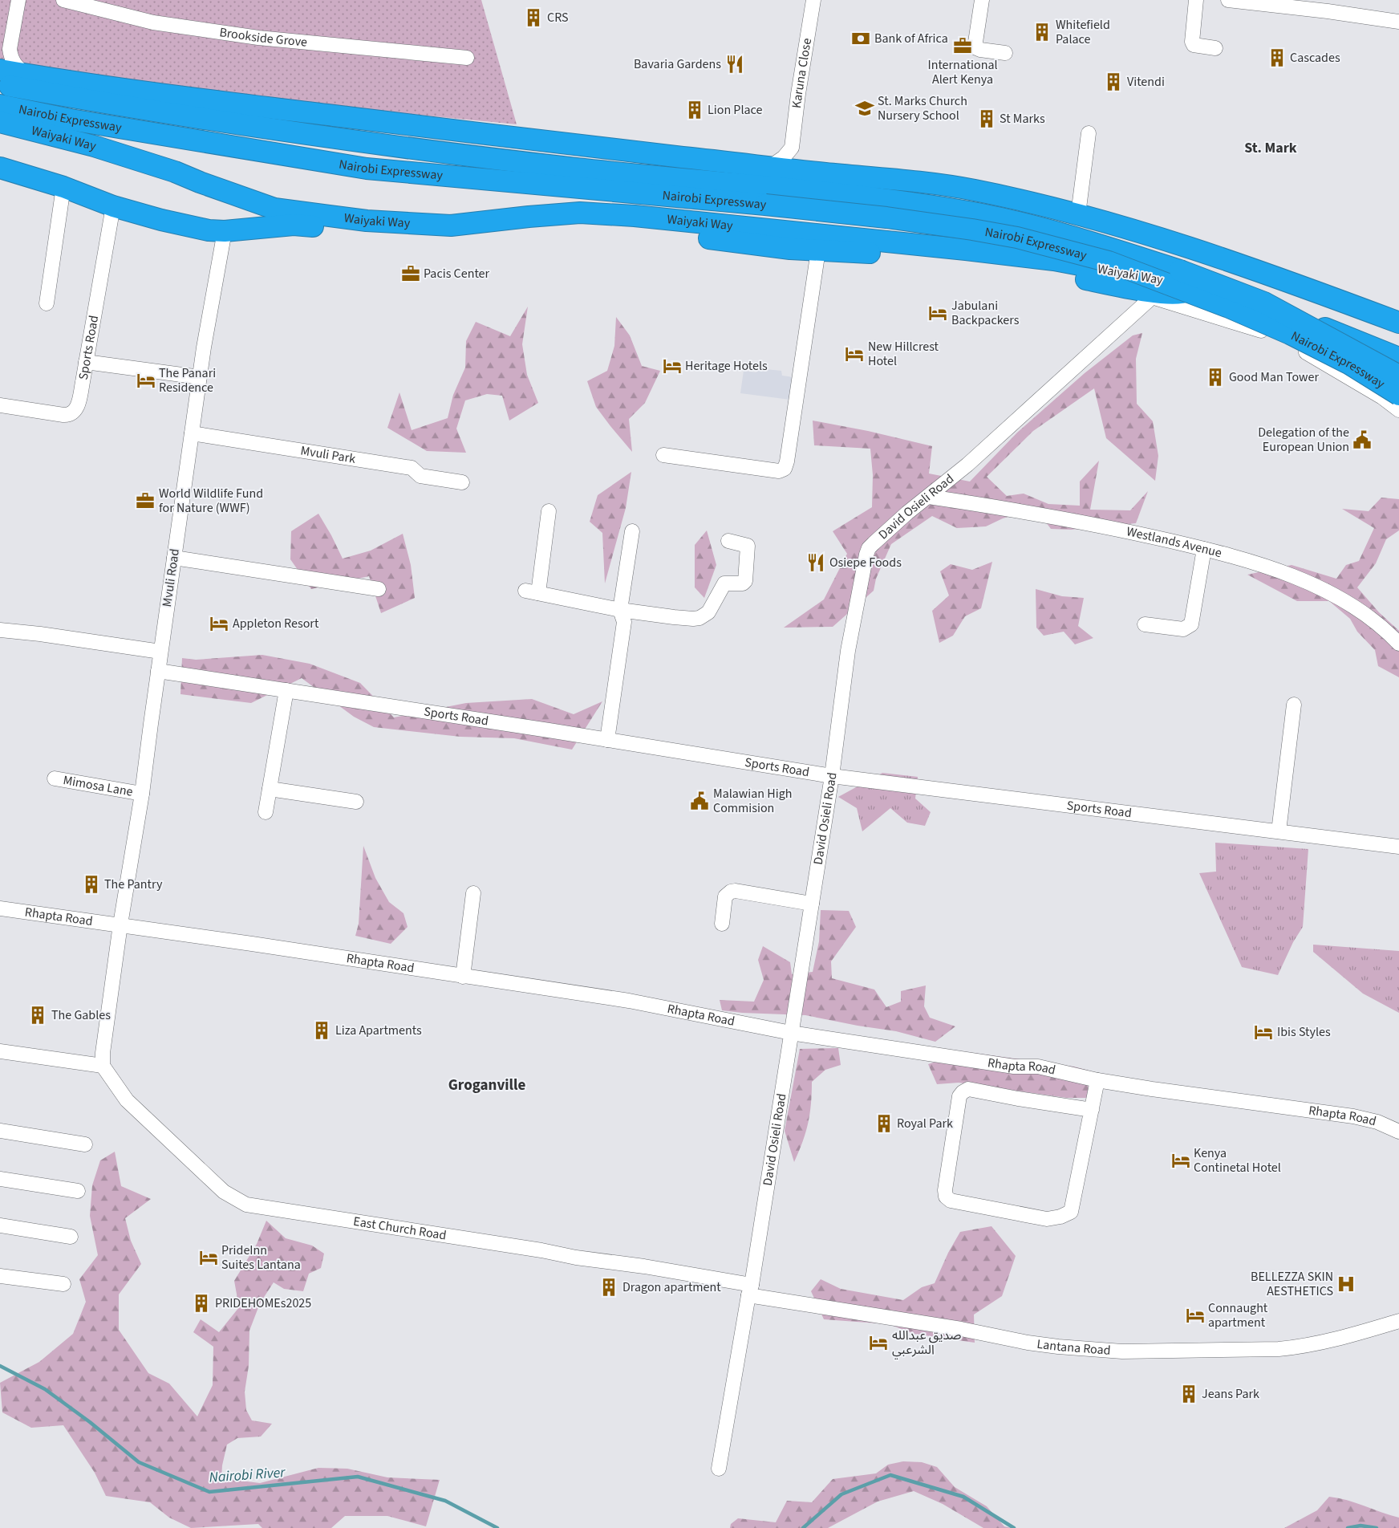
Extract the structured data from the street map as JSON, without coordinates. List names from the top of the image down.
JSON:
{
  "streets": {
    "highway": ["Nairobi Expressway", "Waiyaki Way"],
    "street": [
      "Brookside Grove",
      "Karuna Close",
      "Sports Road",
      "Mvuli Park",
      "David Osieli Road",
      "Westlands Avenue",
      "Mvuli Road",
      "Mimosa Lane",
      "Rhapta Road",
      "East Church Road",
      "Lantana Road"
    ]
  },
  "crossings": [
    ["Sports Road", "David Osieli Road"],
    ["Sports Road", "Mvuli Road"],
    ["Mvuli Park", "Mvuli Road"],
    ["David Osieli Road", "Westlands Avenue"],
    ["David Osieli Road", "Rhapta Road"],
    ["David Osieli Road", "East Church Road"],
    ["David Osieli Road", "Lantana Road"],
    ["Mvuli Road", "Mimosa Lane"],
    ["Mvuli Road", "Rhapta Road"],
    ["East Church Road", "Lantana Road"]
  ],
  "districts": ["St. Mark", "Groganville"],
  "water": ["Nairobi River"],
  "places": {
    "building": [
      "CRS",
      "Whitefield Palace",
      "Cascades",
      "Vitendi",
      "Lion Place",
      "St Marks",
      "Good Man Tower",
      "The Pantry",
      "The Gables",
      "Liza Apartments",
      "Royal Park",
      "Dragon apartment",
      "PRIDEHOMEs2025",
      "Jeans Park"
    ],
    "bank": ["Bank of Africa"],
    "office": ["International Alert Kenya", "Pacis Center", "World Wildlife Fund for Nature (WWF)"],
    "restaurant": ["Bavaria Gardens", "Osiepe Foods"],
    "school or university": ["St. Marks Church Nursery School"],
    "hotel": [
      "Jabulani Backpackers",
      "New Hillcrest Hotel",
      "Heritage Hotels",
      "The Panari Residence",
      "Appleton Resort",
      "Ibis Styles",
      "Kenya Continetal Hotel",
      "PrideInn Suites Lantana",
      "Connaught apartment",
      "صديق عبدالله الشرعبي"
    ],
    "public building": ["Delegation of the European Union", "Malawian High Commision"],
    "hospital": ["BELLEZZA SKIN AESTHETICS"]
  }
}
